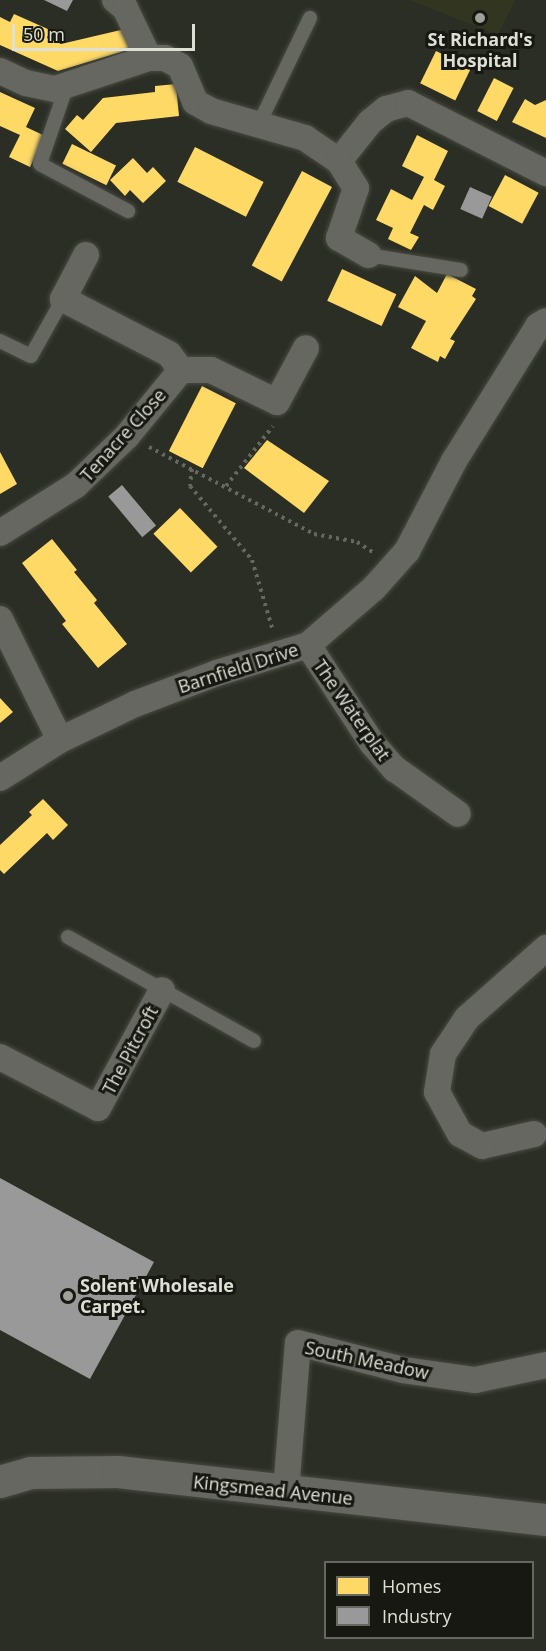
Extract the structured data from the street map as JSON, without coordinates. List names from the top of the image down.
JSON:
{
  "streets": {
    "street": [
      "Tenacre Close",
      "Barnfield Drive",
      "The Waterplat",
      "The Pitcroft",
      "South Meadow",
      "Kingsmead Avenue"
    ]
  },
  "crossings": [
    ["Barnfield Drive", "The Waterplat"],
    ["South Meadow", "Kingsmead Avenue"]
  ],
  "places": ["St Richard's Hospital", "Solent Wholesale Carpet."],
  "legend": ["Homes", "Industry"],
  "scale_bar": "50 m"
}
